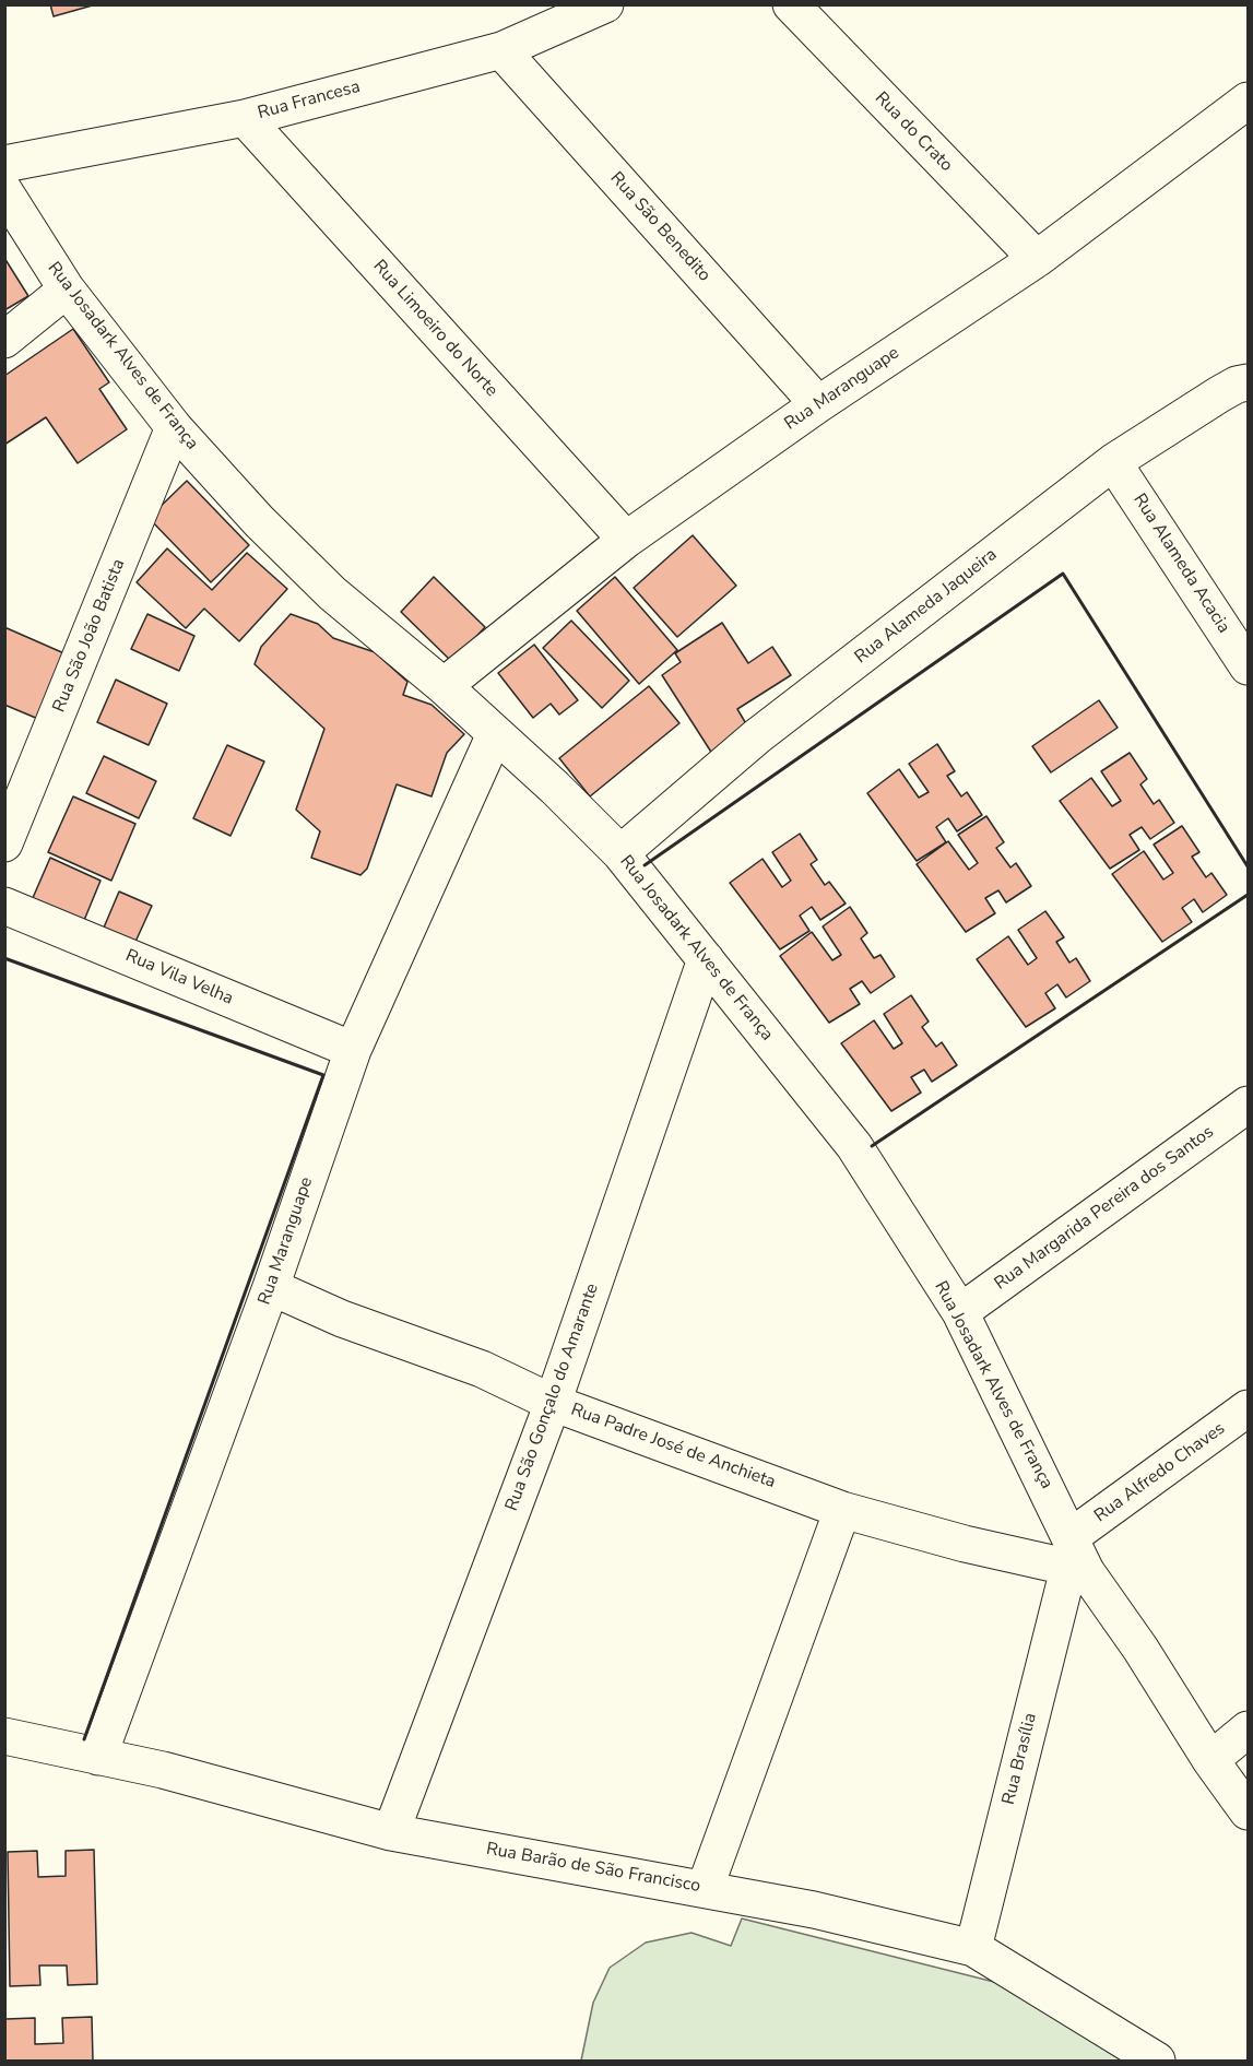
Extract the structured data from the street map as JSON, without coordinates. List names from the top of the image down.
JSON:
{
  "streets": {
    "street": [
      "Rua Francesa",
      "Rua do Crato",
      "Rua São Benedito",
      "Rua Limoeiro do Norte",
      "Rua Josadark Alves de França",
      "Rua Maranguape",
      "Rua Alameda Acacia",
      "Rua Alameda Jaqueira",
      "Rua São João Batista",
      "Rua Vila Velha",
      "Rua Margarida Pereira dos Santos",
      "Rua São Gonçalo do Amarante",
      "Rua Padre José de Anchieta",
      "Rua Alfredo Chaves",
      "Rua Brasília",
      "Rua Barão de São Francisco"
    ]
  },
  "crossings": [
    ["Rua Francesa", "Rua São Benedito"],
    ["Rua Francesa", "Rua Limoeiro do Norte"],
    ["Rua do Crato", "Rua Maranguape"],
    ["Rua São Benedito", "Rua Maranguape"],
    ["Rua Limoeiro do Norte", "Rua Maranguape"],
    ["Rua Josadark Alves de França", "Rua Maranguape"],
    ["Rua Josadark Alves de França", "Rua Alameda Jaqueira"],
    ["Rua Josadark Alves de França", "Rua São João Batista"],
    ["Rua Josadark Alves de França", "Rua Margarida Pereira dos Santos"],
    ["Rua Josadark Alves de França", "Rua São Gonçalo do Amarante"],
    ["Rua Josadark Alves de França", "Rua Padre José de Anchieta"],
    ["Rua Josadark Alves de França", "Rua Alfredo Chaves"],
    ["Rua Josadark Alves de França", "Rua Brasília"],
    ["Rua Maranguape", "Rua Vila Velha"],
    ["Rua Maranguape", "Rua Padre José de Anchieta"],
    ["Rua Maranguape", "Rua Barão de São Francisco"],
    ["Rua Alameda Acacia", "Rua Alameda Jaqueira"],
    ["Rua São Gonçalo do Amarante", "Rua Padre José de Anchieta"],
    ["Rua São Gonçalo do Amarante", "Rua Barão de São Francisco"],
    ["Rua Padre José de Anchieta", "Rua Alfredo Chaves"],
    ["Rua Padre José de Anchieta", "Rua Brasília"],
    ["Rua Alfredo Chaves", "Rua Brasília"],
    ["Rua Brasília", "Rua Barão de São Francisco"]
  ]
}
